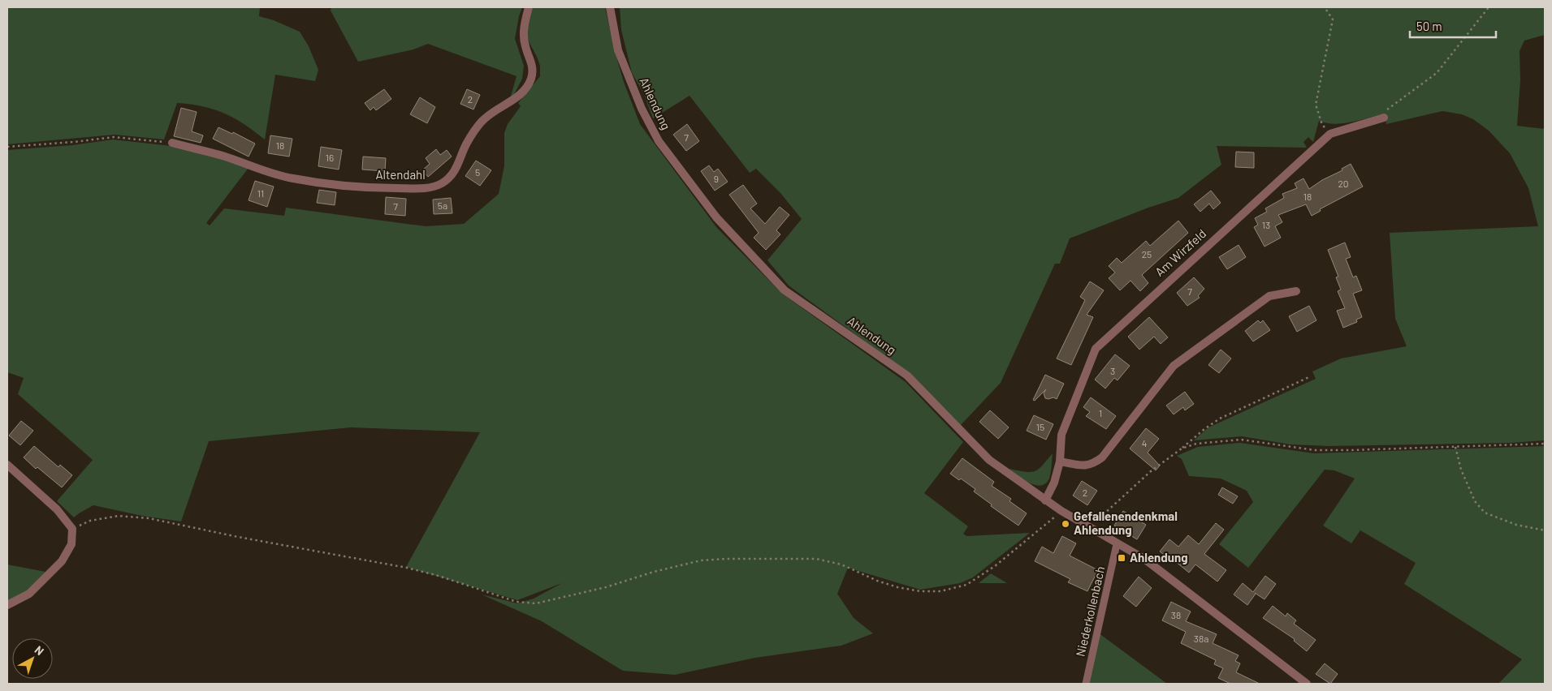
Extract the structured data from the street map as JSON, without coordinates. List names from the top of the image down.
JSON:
{
  "streets": {
    "street": ["Ahlendung", "Altendahl", "Am Wirzfeld"],
    "lane": ["Niederkollenbach"]
  },
  "crossings": [
    ["Ahlendung", "Am Wirzfeld"],
    ["Ahlendung", "Niederkollenbach"]
  ],
  "places": {
    "other": ["Gefallenendenkmal Ahlendung"],
    "transit": ["Ahlendung"]
  },
  "house_numbers": [
    "2",
    "7",
    "18",
    "16",
    "5",
    "9",
    "20",
    "11",
    "18",
    "5a",
    "7",
    "13",
    "25",
    "7",
    "3",
    "1",
    "15",
    "4",
    "2",
    "38",
    "38a"
  ],
  "scale_bar": "50 m",
  "north": "top right"
}
